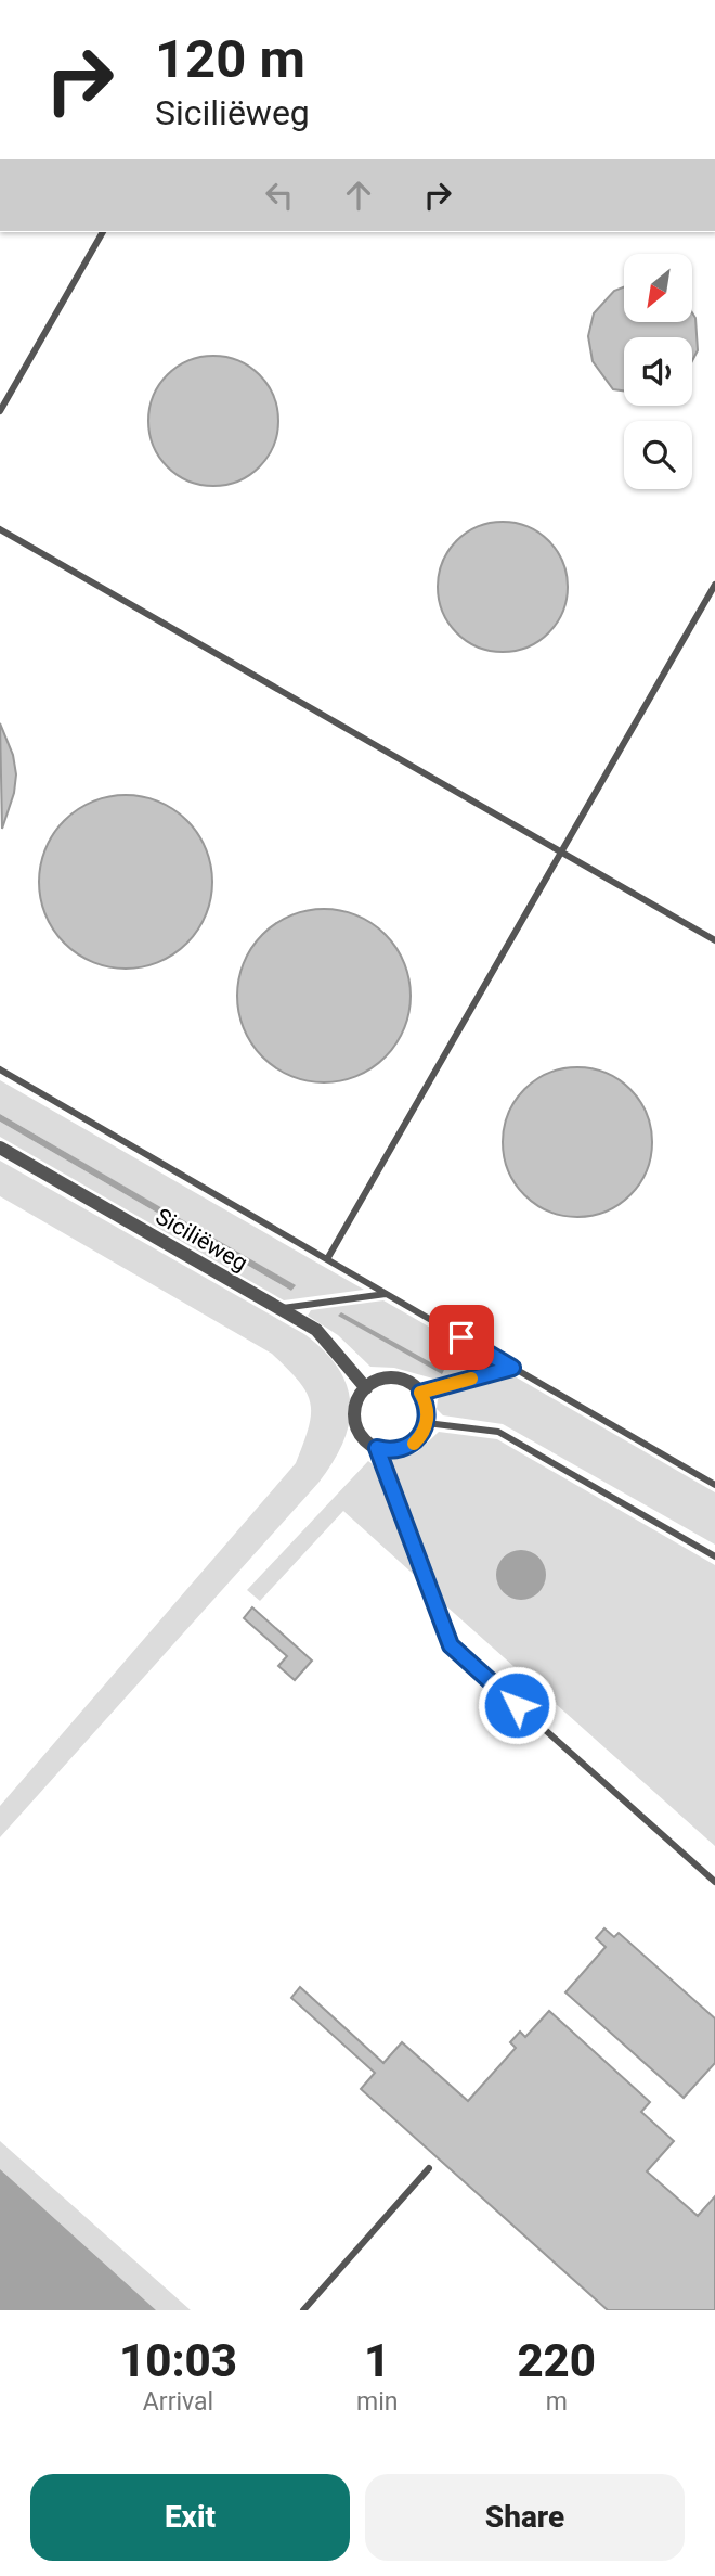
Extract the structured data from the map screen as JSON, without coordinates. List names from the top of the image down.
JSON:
{
  "streets": {
    "street": ["Siciliëweg"]
  },
  "north": "bottom left",
  "page": {
    "turn": ["120 m", "Siciliëweg"],
    "eta": [
      "10:03",
      "Arrival",
      "1",
      "min",
      "220",
      "m"
    ],
    "buttons": ["Exit", "Share"]
  }
}
